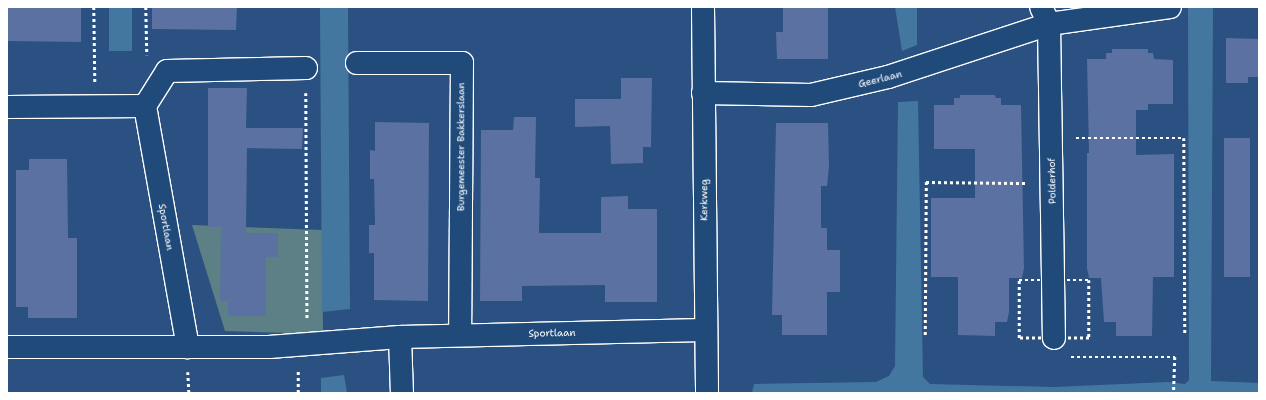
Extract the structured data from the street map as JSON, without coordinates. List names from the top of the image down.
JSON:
{
  "streets": {
    "street": [
      "Geerlaan",
      "Burgemeester Bakkerslaan",
      "Polderhof",
      "Kerkweg",
      "Sportlaan"
    ]
  },
  "crossings": [
    ["Geerlaan", "Polderhof"],
    ["Geerlaan", "Kerkweg"],
    ["Burgemeester Bakkerslaan", "Sportlaan"],
    ["Kerkweg", "Sportlaan"]
  ]
}
